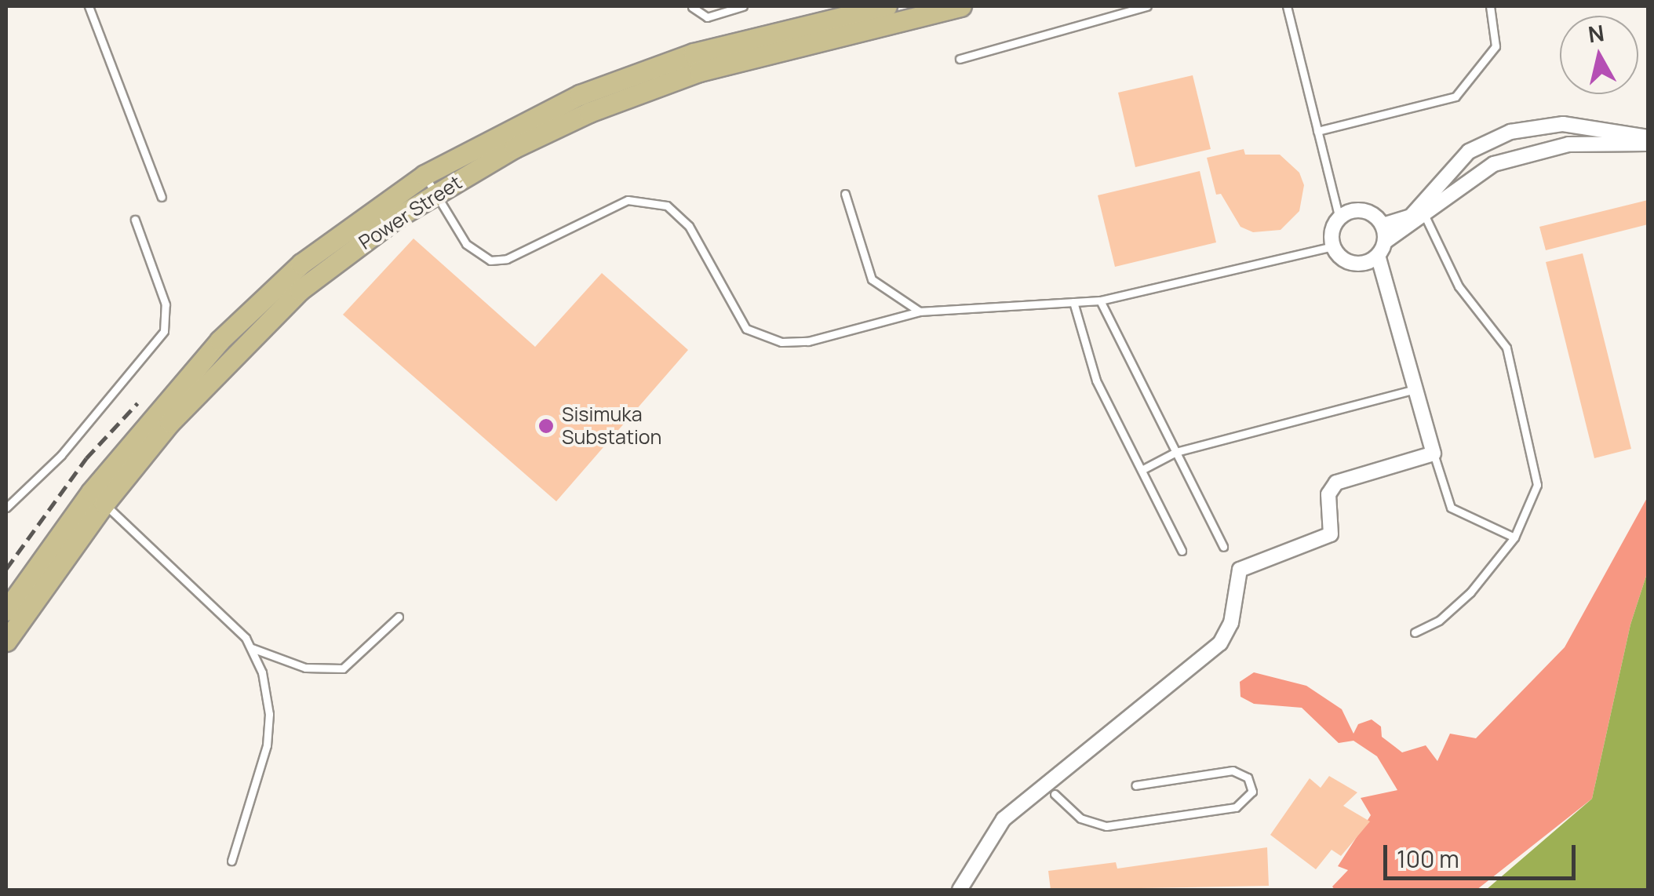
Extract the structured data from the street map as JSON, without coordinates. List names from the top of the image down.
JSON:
{
  "streets": {
    "main road": ["Power Street"]
  },
  "places": ["Sisimuka Substation"],
  "scale_bar": "100 m",
  "north": "top"
}
